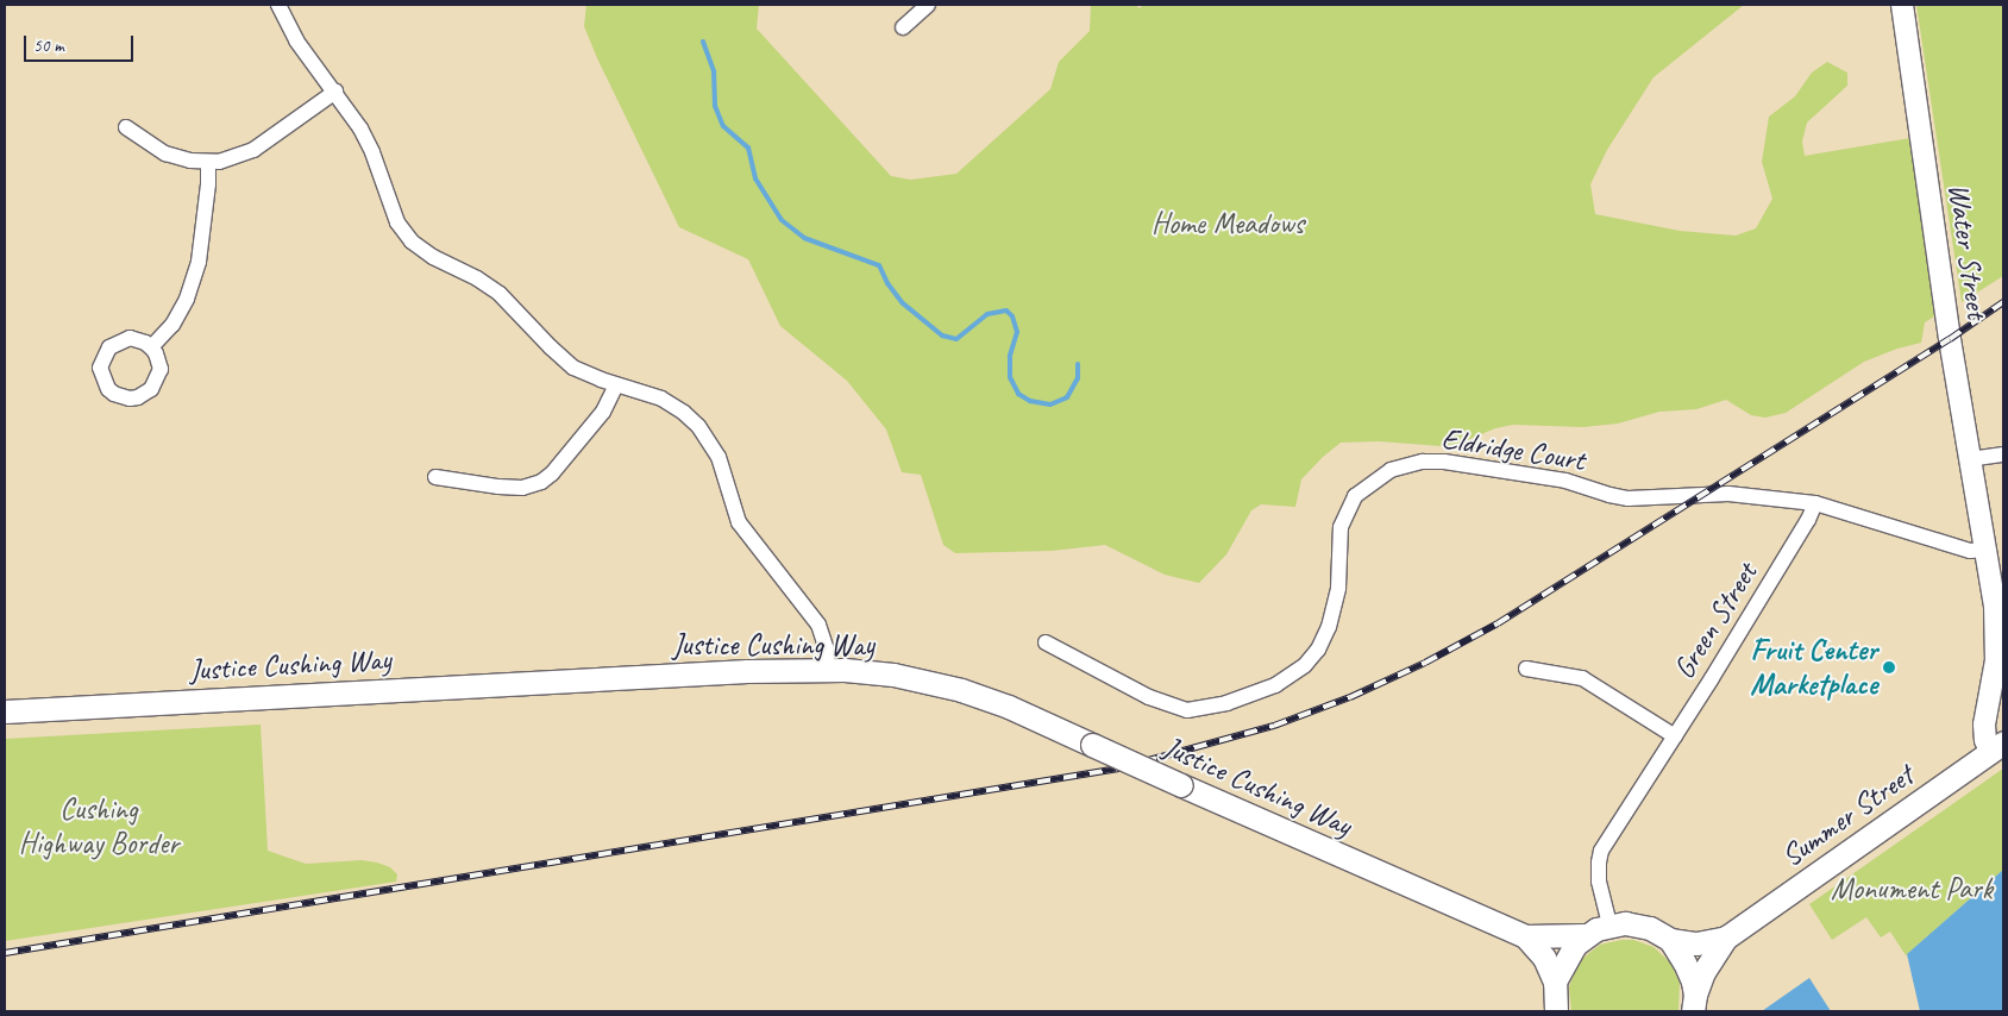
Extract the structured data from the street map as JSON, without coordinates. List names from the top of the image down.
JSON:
{
  "streets": {
    "main road": ["Water Street", "Justice Cushing Way", "Summer Street"],
    "street": ["Eldridge Court", "Green Street"]
  },
  "crossings": [
    ["Water Street", "Summer Street"],
    ["Eldridge Court", "Green Street"]
  ],
  "parks": ["Home Meadows", "Cushing Highway Border", "Monument Park"],
  "places": ["Fruit Center Marketplace"],
  "scale_bar": "50 m"
}
